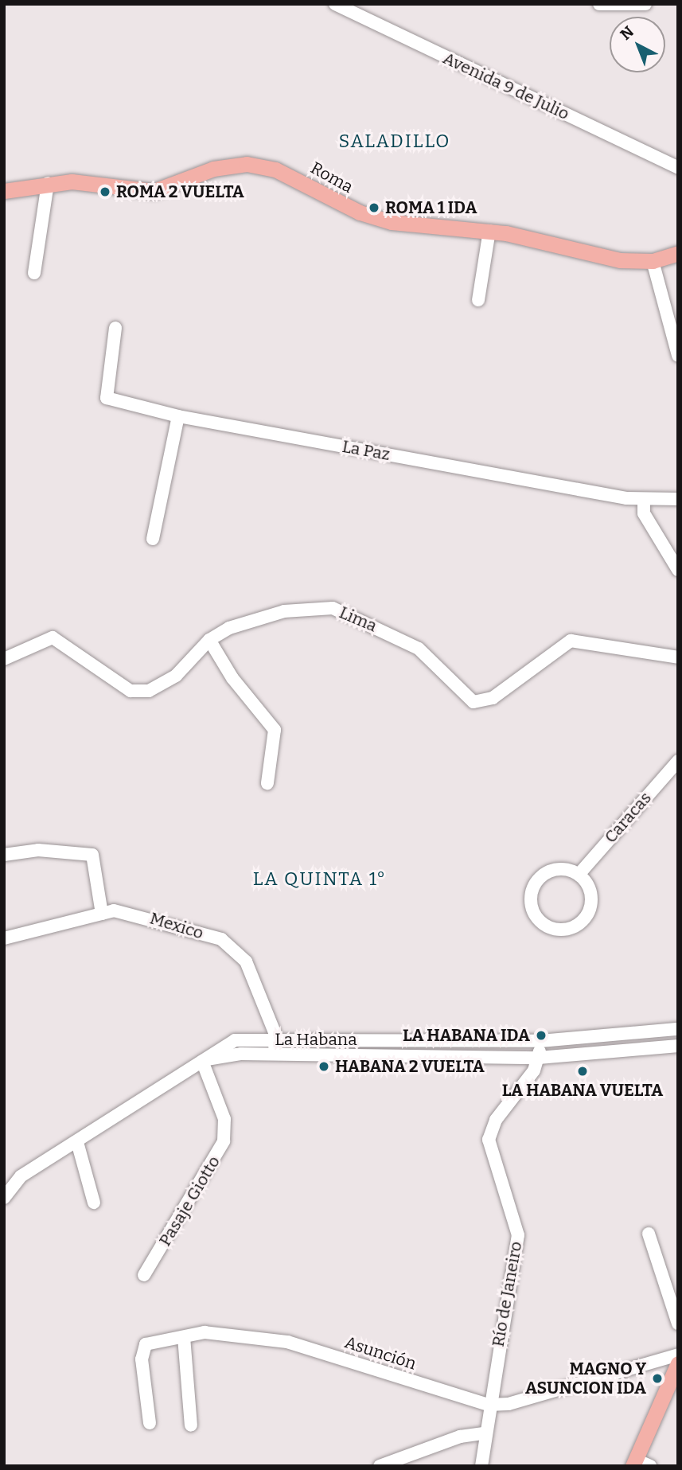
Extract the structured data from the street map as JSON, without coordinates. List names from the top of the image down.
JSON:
{
  "streets": {
    "main road": ["Roma"],
    "street": [
      "Avenida 9 de Julio",
      "La Paz",
      "Lima",
      "Caracas",
      "Mexico",
      "La Habana",
      "Pasaje Giotto",
      "Río de Janeiro",
      "Asunción"
    ]
  },
  "crossings": [
    ["Mexico", "La Habana"],
    ["La Habana", "Pasaje Giotto"],
    ["La Habana", "Río de Janeiro"],
    ["Río de Janeiro", "Asunción"]
  ],
  "districts": ["SALADILLO", "LA QUINTA 1°"],
  "places": [
    "ROMA 2 VUELTA",
    "ROMA 1 IDA",
    "LA HABANA IDA",
    "HABANA 2 VUELTA",
    "LA HABANA VUELTA",
    "MAGNO Y ASUNCION IDA"
  ],
  "north": "top left"
}
